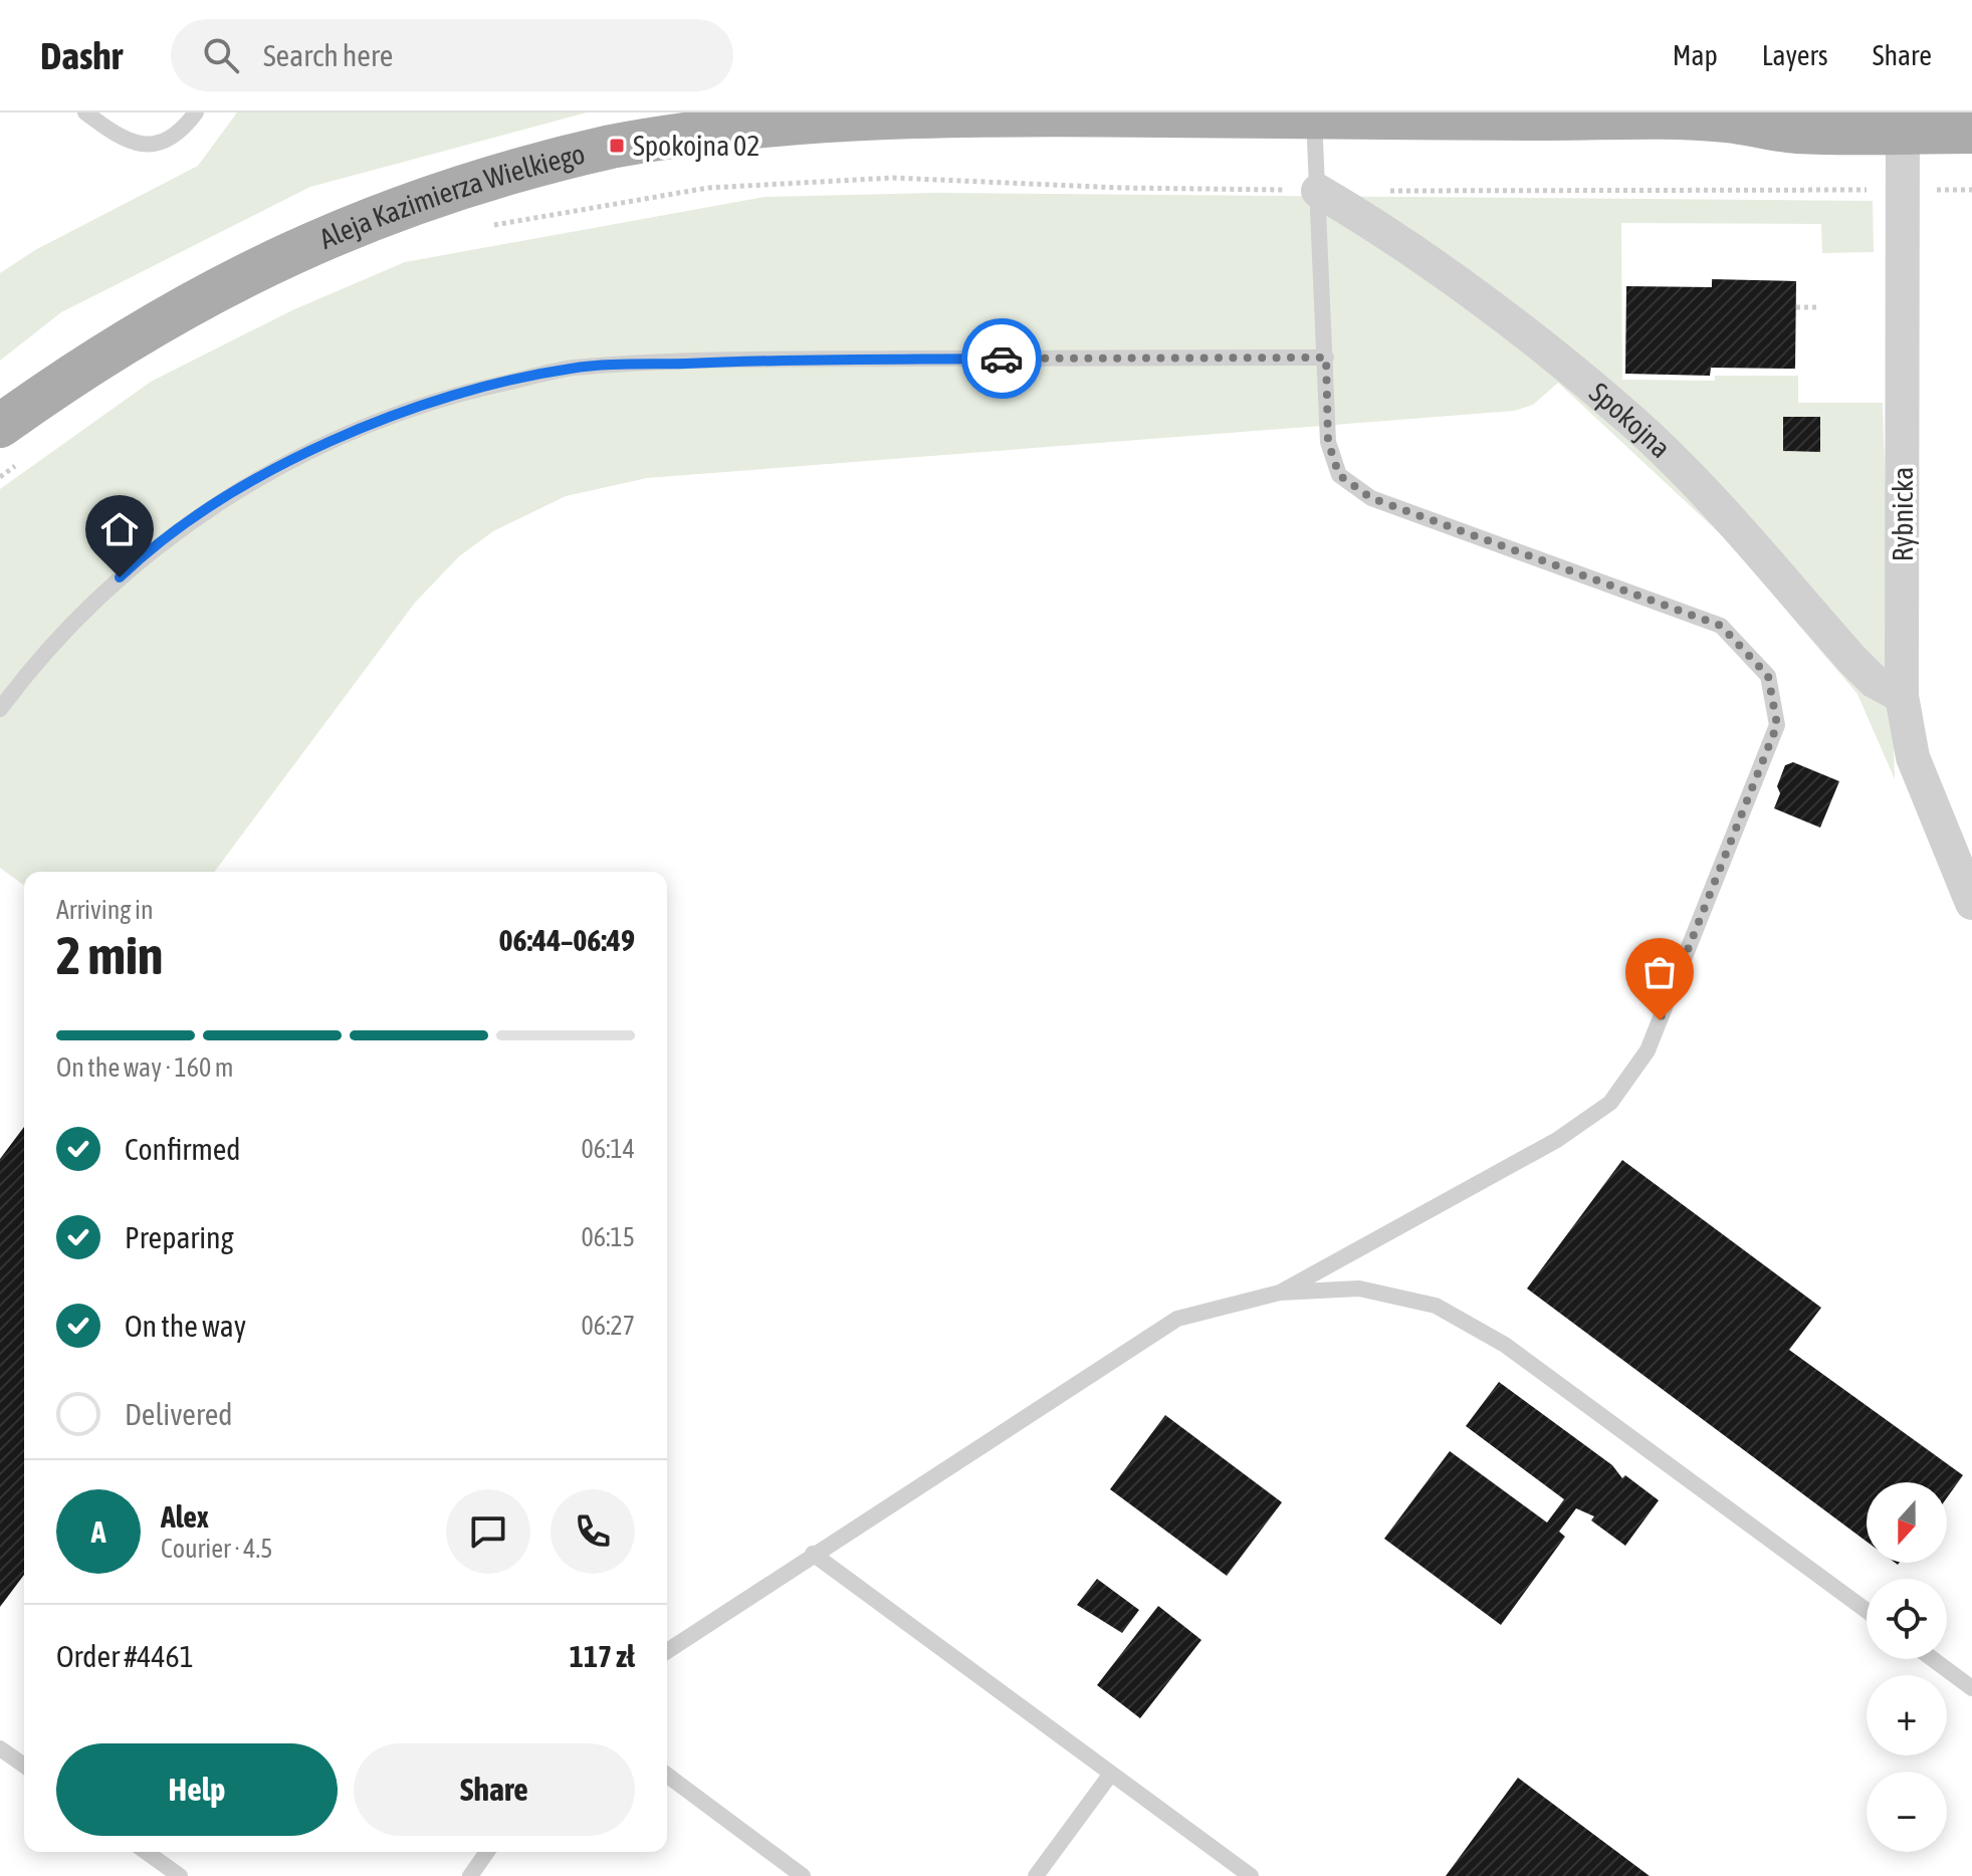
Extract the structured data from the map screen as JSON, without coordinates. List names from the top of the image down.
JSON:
{
  "streets": {
    "main road": ["Aleja Kazimierza Wielkiego"],
    "street": ["Spokojna", "Rybnicka"]
  },
  "crossings": [
    ["Aleja Kazimierza Wielkiego", "Rybnicka"],
    ["Spokojna", "Rybnicka"]
  ],
  "places": {
    "transit": ["Spokojna 02"]
  },
  "north": "bottom",
  "page": {
    "header": "Dashr",
    "search": "Search here",
    "nav": ["Map", "Layers", "Share"],
    "heading": ["2 min", "Arriving in", "06:44–06:49"],
    "panel": [
      "Alex",
      "Courier · 4.5",
      "Order #4461",
      "117 zł"
    ],
    "bar": "On the way · 160 m",
    "list": [
      ["Confirmed", "06:14"],
      ["Preparing", "06:15"],
      ["On the way", "06:27"],
      "Delivered"
    ],
    "map_buttons": ["+", "−"],
    "round": "A",
    "buttons": ["Help", "Share"]
  }
}
